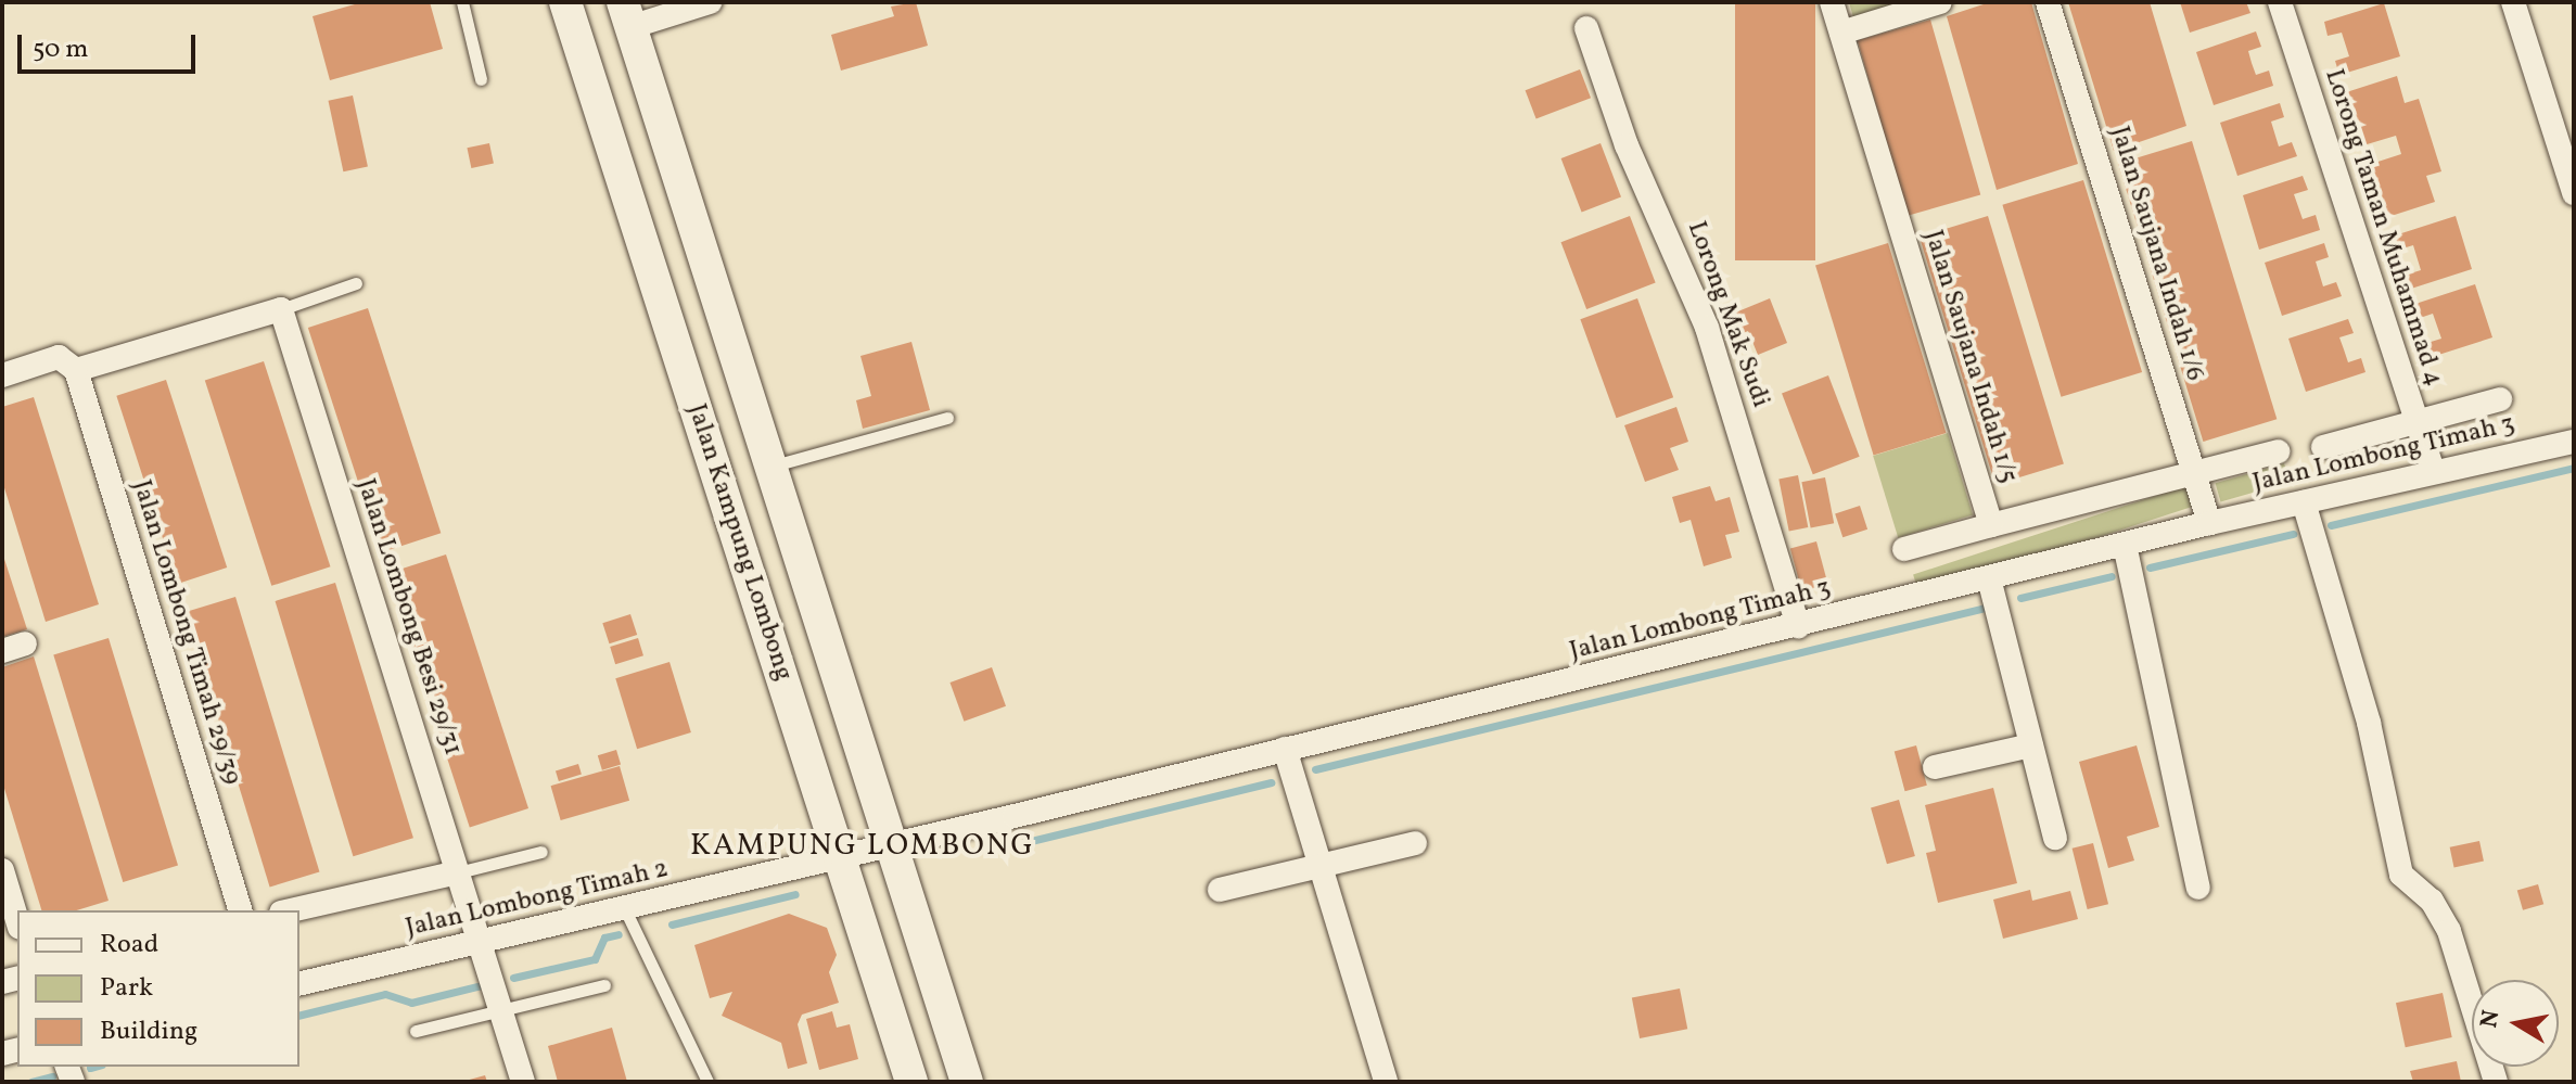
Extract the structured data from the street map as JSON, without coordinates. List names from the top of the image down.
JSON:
{
  "streets": {
    "street": [
      "Lorong Taman Muhammad 4",
      "Jalan Saujana Indah 1/6",
      "Lorong Mak Sudi",
      "Jalan Saujana Indah 1/5",
      "Jalan Lombong Timah 3",
      "Jalan Kampung Lombong",
      "Jalan Lombong Besi 29/31",
      "Jalan Lombong Timah 29/39",
      "Jalan Lombong Timah 2"
    ]
  },
  "crossings": [
    ["Lorong Taman Muhammad 4", "Jalan Lombong Timah 3"],
    ["Jalan Saujana Indah 1/6", "Jalan Saujana Indah 1/5"],
    ["Jalan Saujana Indah 1/6", "Jalan Lombong Timah 3"],
    ["Lorong Mak Sudi", "Jalan Lombong Timah 3"],
    ["Jalan Lombong Timah 3", "Jalan Kampung Lombong"],
    ["Jalan Lombong Timah 3", "Jalan Lombong Timah 2"],
    ["Jalan Kampung Lombong", "Jalan Lombong Timah 2"],
    ["Jalan Lombong Besi 29/31", "Jalan Lombong Timah 2"]
  ],
  "districts": ["KAMPUNG LOMBONG"],
  "legend": ["Road", "Park", "Building"],
  "scale_bar": "50 m",
  "north": "left"
}
